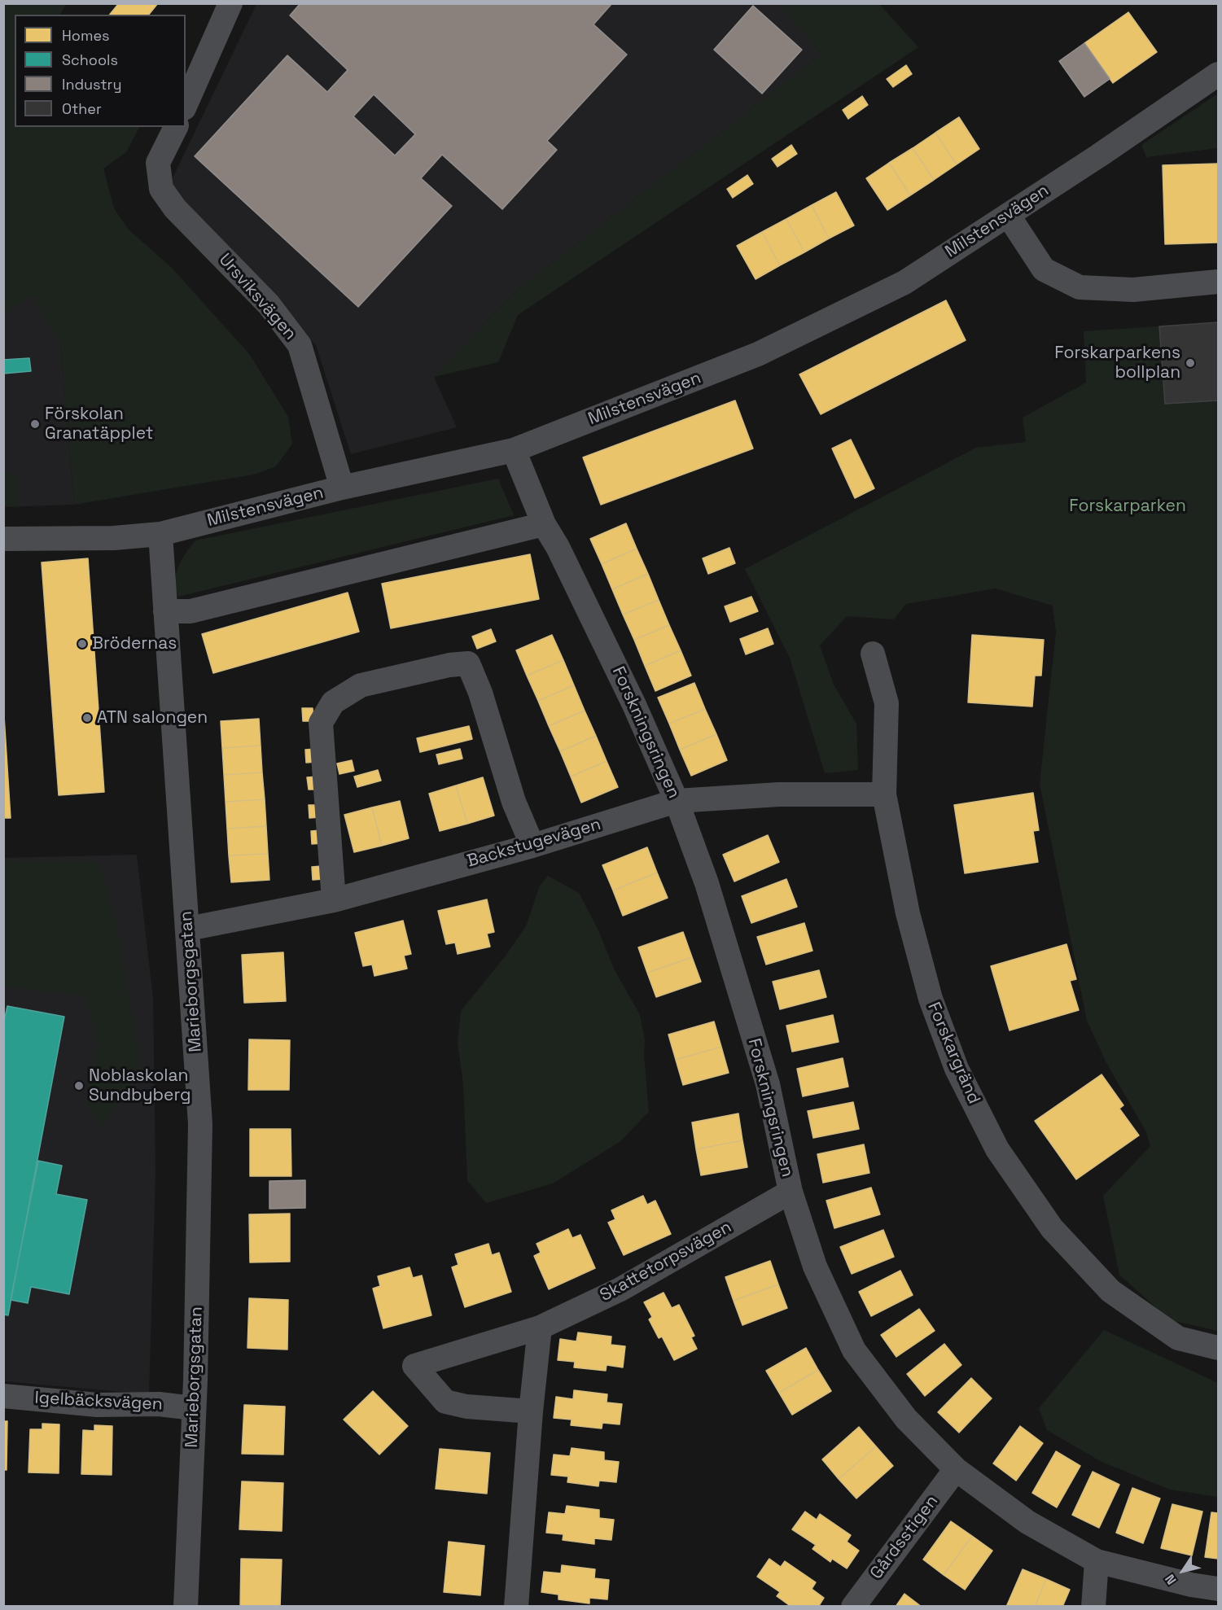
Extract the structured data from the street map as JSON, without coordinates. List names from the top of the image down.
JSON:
{
  "streets": {
    "street": [
      "Milstensvägen",
      "Ursviksvägen",
      "Forskningsringen",
      "Backstugevägen",
      "Marieborgsgatan",
      "Forskargränd",
      "Skattetorpsvägen",
      "Igelbäcksvägen",
      "Gårdsstigen"
    ]
  },
  "crossings": [
    ["Milstensvägen", "Ursviksvägen"],
    ["Milstensvägen", "Forskningsringen"],
    ["Milstensvägen", "Marieborgsgatan"],
    ["Forskningsringen", "Backstugevägen"],
    ["Forskningsringen", "Skattetorpsvägen"],
    ["Forskningsringen", "Gårdsstigen"],
    ["Backstugevägen", "Marieborgsgatan"],
    ["Backstugevägen", "Forskargränd"],
    ["Marieborgsgatan", "Igelbäcksvägen"]
  ],
  "parks": ["Forskarparken"],
  "places": [
    "Forskarparkens bollplan",
    "Förskolan Granatäpplet",
    "Brödernas",
    "ATN salongen",
    "Noblaskolan Sundbyberg"
  ],
  "legend": [
    "Homes",
    "Schools",
    "Industry",
    "Other"
  ],
  "north": "bottom left"
}
